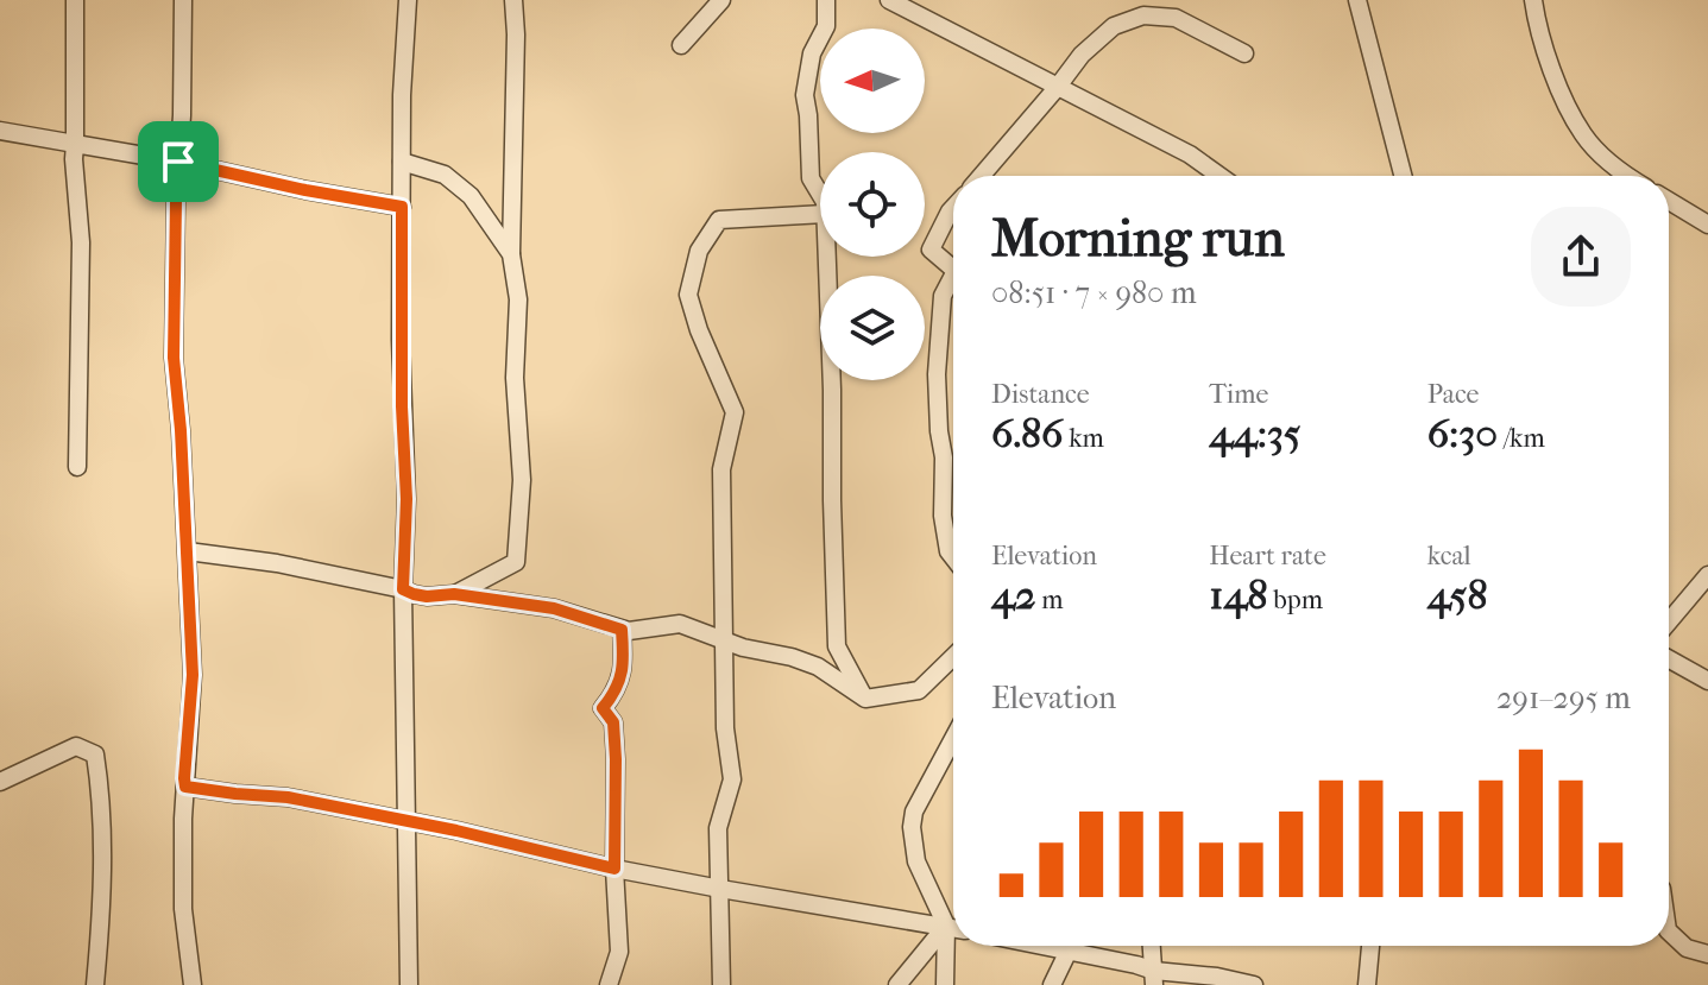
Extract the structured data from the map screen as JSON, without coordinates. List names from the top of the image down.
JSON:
{
  "north": "left",
  "page": {
    "heading": ["Morning run", "08:51 · 7 × 980 m"],
    "stats": [
      ["Distance", "6.86 km"],
      ["Time", "44:35"],
      ["Pace", "6:30 /km"],
      ["Elevation", "42 m"],
      ["Heart rate", "148 bpm"],
      ["kcal", "458"]
    ],
    "chart": ["Elevation", "291–295 m"]
  }
}
